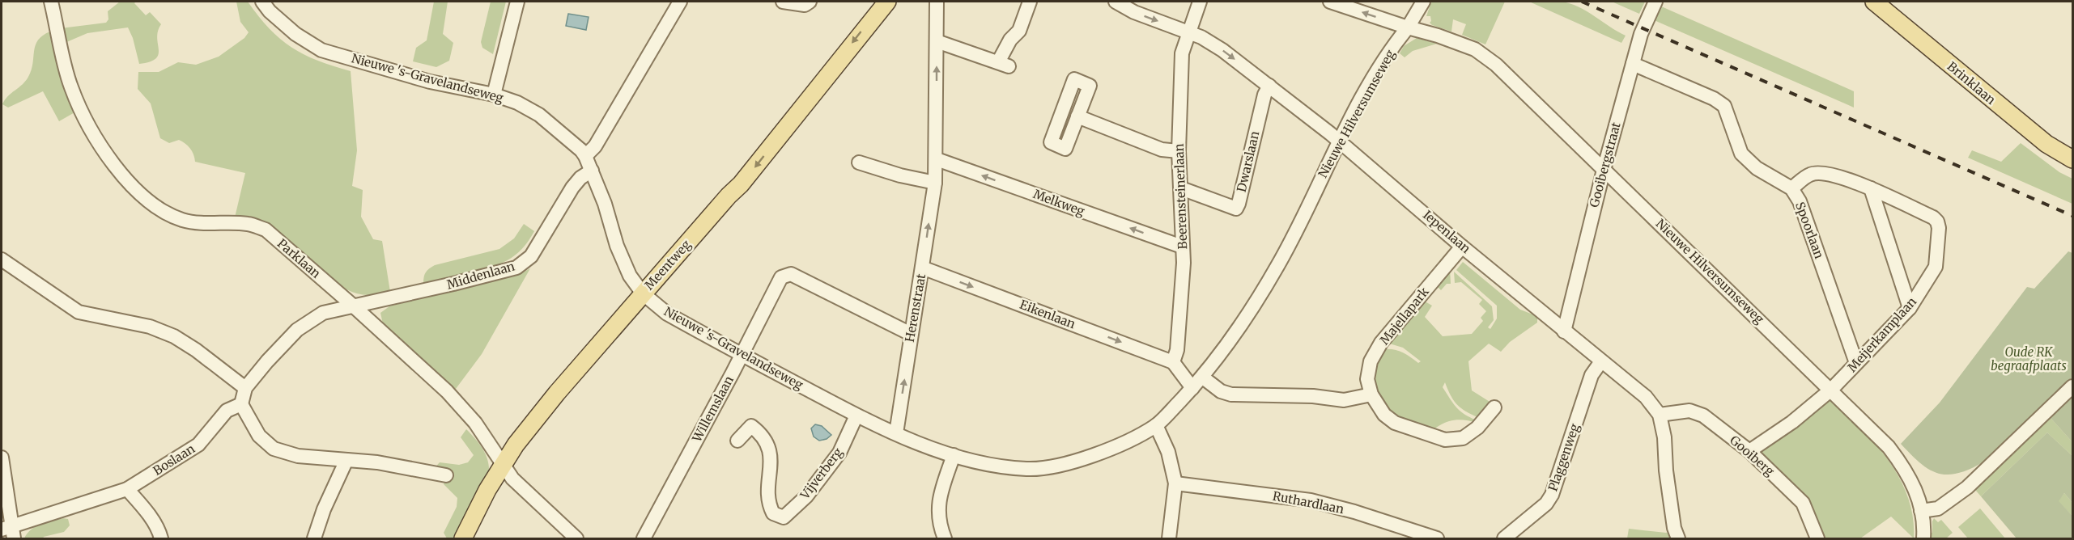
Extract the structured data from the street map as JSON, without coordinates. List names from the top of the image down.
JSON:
{
  "streets": {
    "main road": ["Brinklaan", "Meentweg"],
    "street": [
      "Nieuwe 's-Gravelandseweg",
      "Nieuwe Hilversumseweg",
      "Dwarslaan",
      "Gooibergstraat",
      "Beerensteinerlaan",
      "Melkweg",
      "Spoorlaan",
      "Iepenlaan",
      "Parklaan",
      "Middenlaan",
      "Herenstraat",
      "Eikenlaan",
      "Majellapark",
      "Meijerkamplaan",
      "Willemslaan",
      "Gooiberg",
      "Plaggenweg",
      "Boslaan",
      "Vijverberg",
      "Ruthardlaan"
    ]
  },
  "crossings": [
    ["Nieuwe 's-Gravelandseweg", "Nieuwe Hilversumseweg"],
    ["Nieuwe 's-Gravelandseweg", "Meentweg"],
    ["Nieuwe 's-Gravelandseweg", "Middenlaan"],
    ["Nieuwe 's-Gravelandseweg", "Herenstraat"],
    ["Nieuwe 's-Gravelandseweg", "Willemslaan"],
    ["Nieuwe 's-Gravelandseweg", "Vijverberg"],
    ["Nieuwe Hilversumseweg", "Gooibergstraat"],
    ["Nieuwe Hilversumseweg", "Iepenlaan"],
    ["Nieuwe Hilversumseweg", "Meijerkamplaan"],
    ["Dwarslaan", "Beerensteinerlaan"],
    ["Dwarslaan", "Iepenlaan"],
    ["Gooibergstraat", "Spoorlaan"],
    ["Gooibergstraat", "Iepenlaan"],
    ["Beerensteinerlaan", "Melkweg"],
    ["Beerensteinerlaan", "Iepenlaan"],
    ["Beerensteinerlaan", "Eikenlaan"],
    ["Melkweg", "Herenstraat"],
    ["Spoorlaan", "Meijerkamplaan"],
    ["Iepenlaan", "Majellapark"],
    ["Iepenlaan", "Gooiberg"],
    ["Iepenlaan", "Plaggenweg"],
    ["Parklaan", "Meentweg"],
    ["Parklaan", "Middenlaan"],
    ["Herenstraat", "Eikenlaan"],
    ["Herenstraat", "Willemslaan"],
    ["Meijerkamplaan", "Gooiberg"]
  ],
  "one_way": ["Meentweg", "Herenstraat", "Eikenlaan"],
  "parks": ["Oude RK begraafplaats"]
}
